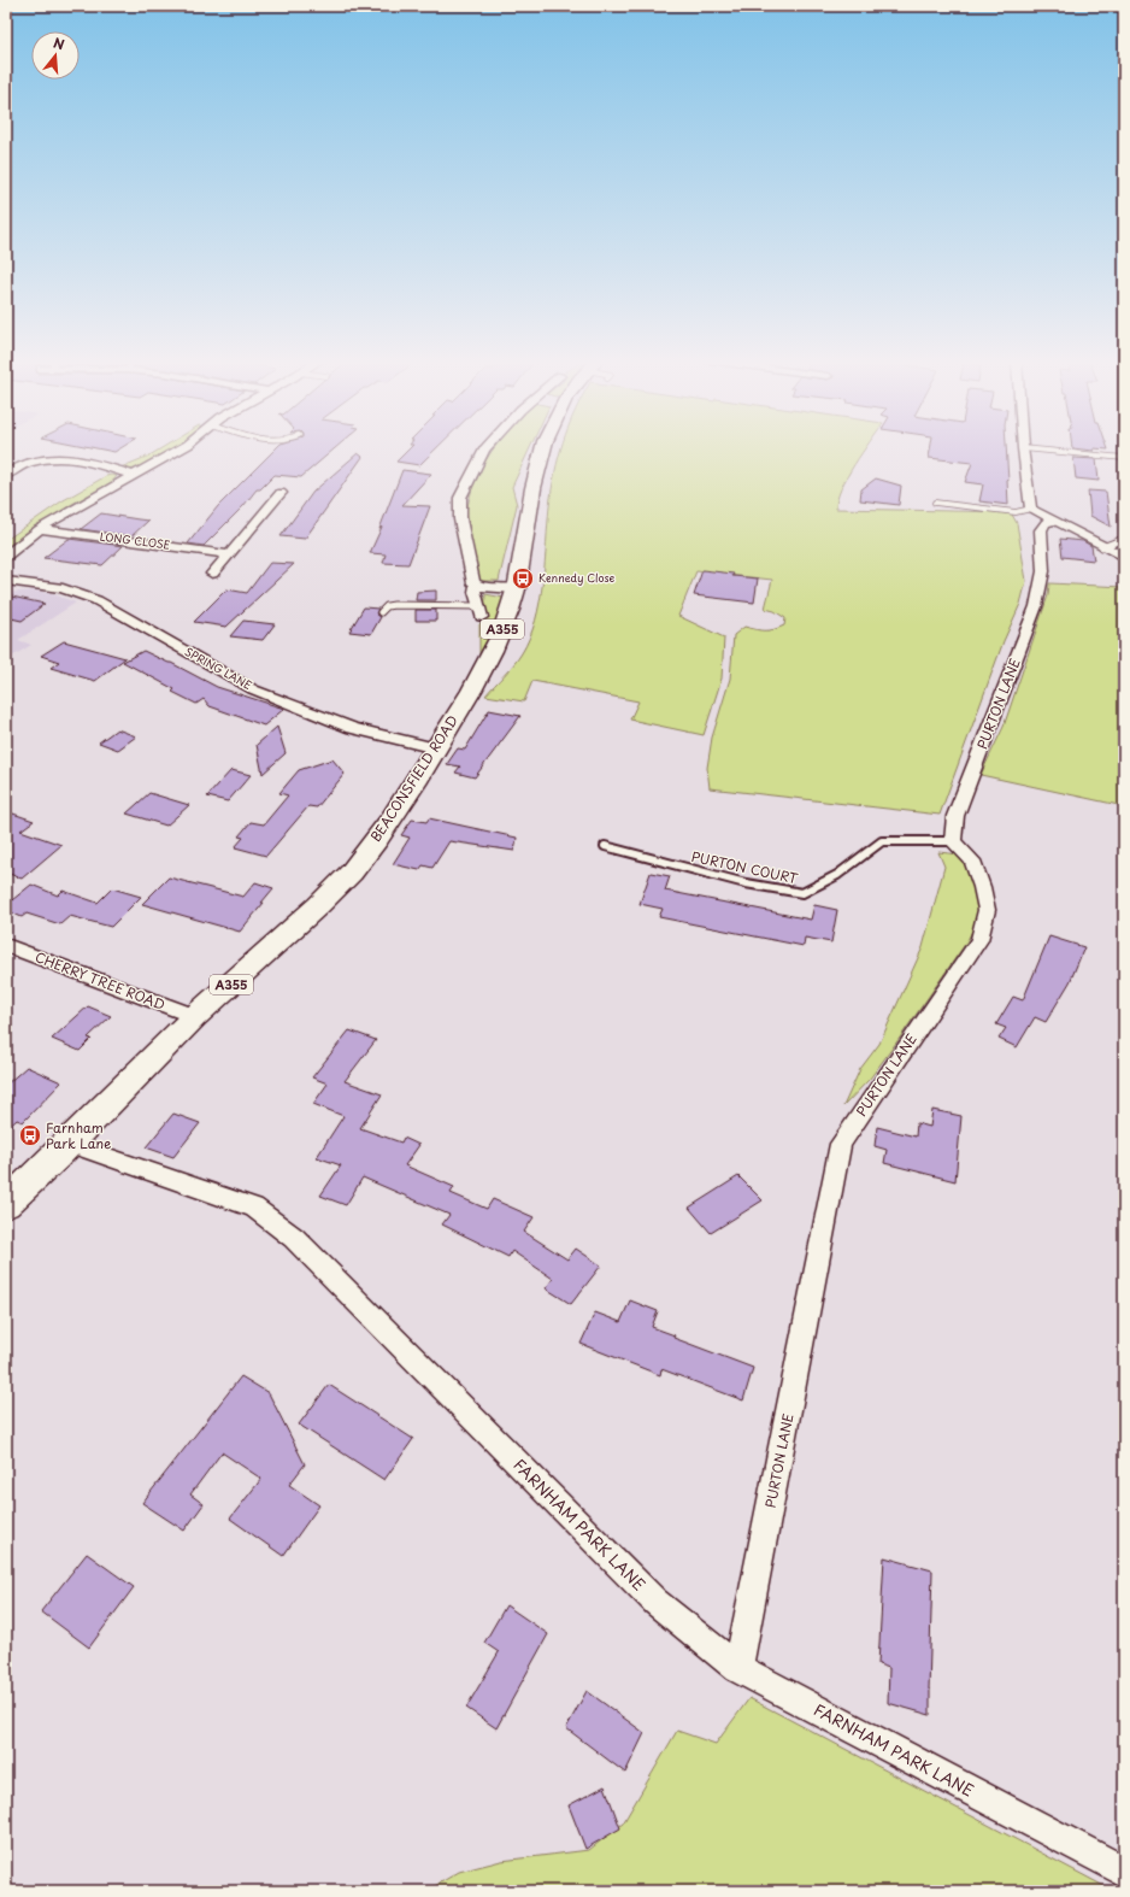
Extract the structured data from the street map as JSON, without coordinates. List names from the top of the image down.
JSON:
{
  "streets": {
    "main road": ["A355", "BEACONSFIELD ROAD"],
    "street": [
      "LONG CLOSE",
      "SPRING LANE",
      "PURTON LANE",
      "CHERRY TREE ROAD",
      "FARNHAM PARK LANE"
    ],
    "lane": ["PURTON COURT"]
  },
  "crossings": [
    ["SPRING LANE", "BEACONSFIELD ROAD"],
    ["PURTON LANE", "PURTON COURT"],
    ["PURTON LANE", "FARNHAM PARK LANE"],
    ["BEACONSFIELD ROAD", "CHERRY TREE ROAD"],
    ["BEACONSFIELD ROAD", "FARNHAM PARK LANE"]
  ],
  "places": {
    "bus stop": ["Kennedy Close", "Farnham Park Lane"]
  },
  "north": "top"
}
